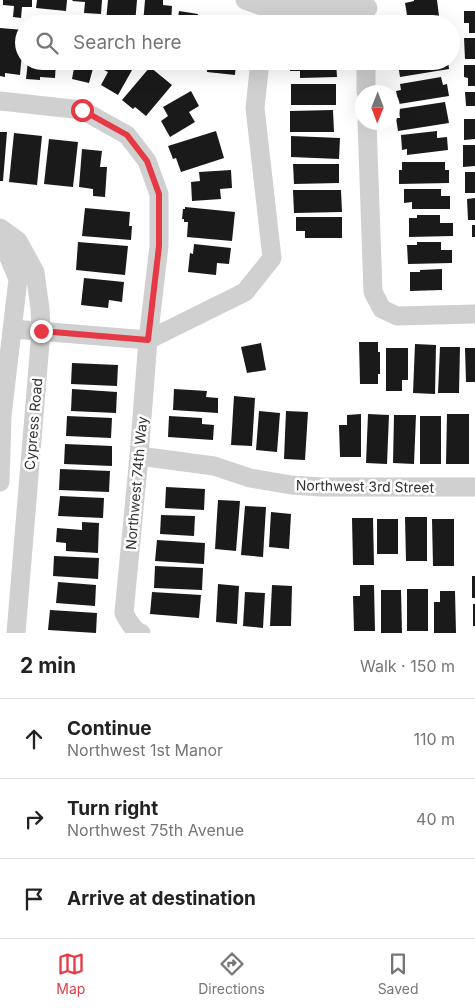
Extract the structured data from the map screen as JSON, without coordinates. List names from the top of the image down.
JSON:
{
  "streets": {
    "street": ["Cypress Road", "Northwest 74th Way", "Northwest 3rd Street"]
  },
  "crossings": [
    ["Northwest 74th Way", "Northwest 3rd Street"]
  ],
  "north": "bottom",
  "page": {
    "search": "Search here",
    "heading": ["2 min", "Walk · 150 m"],
    "list": [
      ["Continue", "Northwest 1st Manor", "110 m"],
      ["Turn right", "Northwest 75th Avenue", "40 m"],
      "Arrive at destination"
    ],
    "nav": ["Map", "Directions", "Saved"]
  }
}
